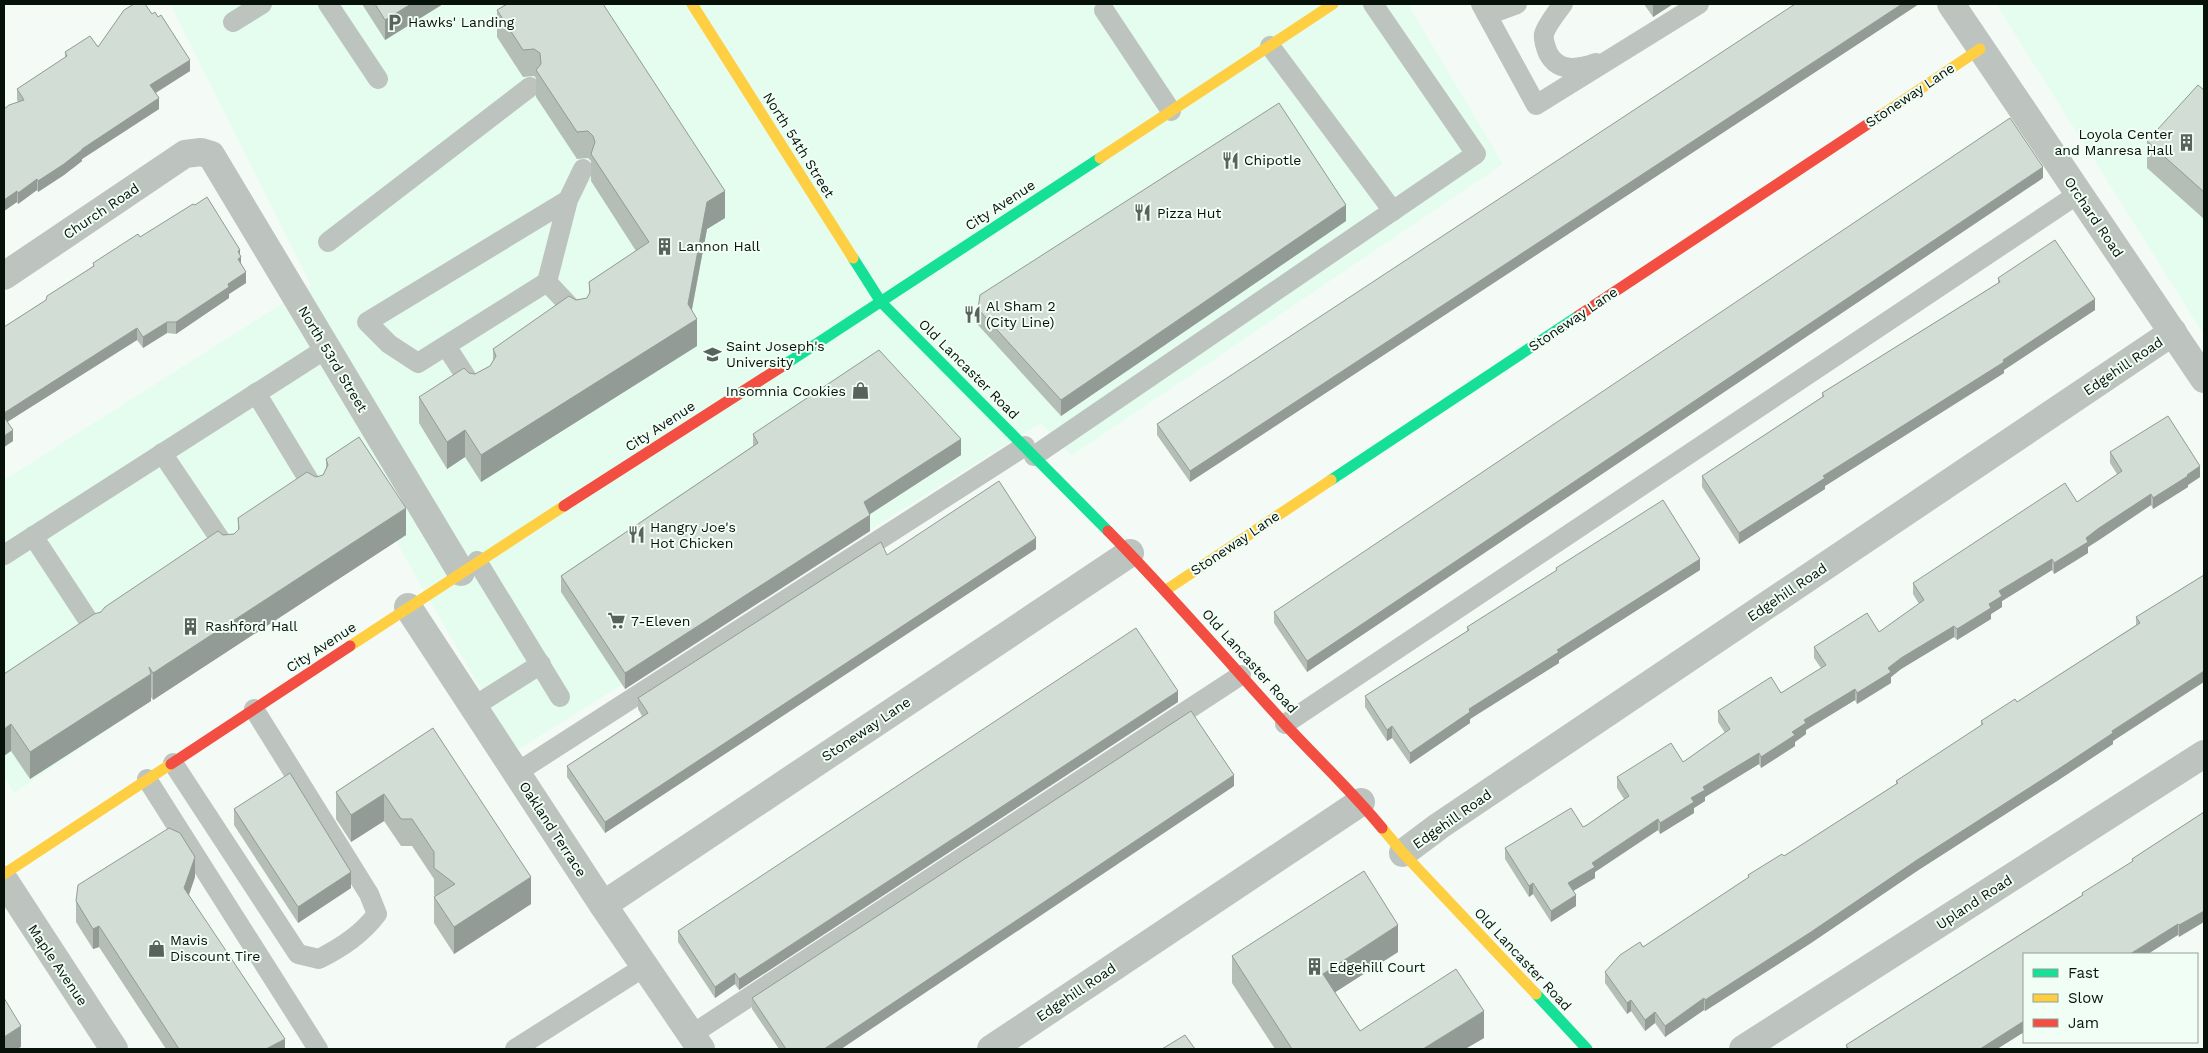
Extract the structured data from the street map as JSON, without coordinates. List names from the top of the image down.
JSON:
{
  "streets": {
    "main road": [
      "Stoneway Lane",
      "North 54th Street",
      "City Avenue",
      "Old Lancaster Road"
    ],
    "street": [
      "Church Road",
      "Orchard Road",
      "North 53rd Street",
      "Edgehill Road",
      "Oakland Terrace",
      "Upland Road",
      "Maple Avenue"
    ]
  },
  "crossings": [
    ["Stoneway Lane", "Orchard Road"],
    ["Stoneway Lane", "Old Lancaster Road"],
    ["Stoneway Lane", "Oakland Terrace"],
    ["North 54th Street", "City Avenue"],
    ["North 54th Street", "Old Lancaster Road"],
    ["City Avenue", "North 53rd Street"],
    ["City Avenue", "Old Lancaster Road"],
    ["City Avenue", "Oakland Terrace"],
    ["Church Road", "North 53rd Street"],
    ["Orchard Road", "Edgehill Road"],
    ["Edgehill Road", "Old Lancaster Road"]
  ],
  "places": {
    "parking": ["Hawks' Landing"],
    "building": [
      "Loyola Center and Manresa Hall",
      "Lannon Hall",
      "Rashford Hall",
      "Edgehill Court"
    ],
    "restaurant": [
      "Chipotle",
      "Pizza Hut",
      "Al Sham 2 (City Line)",
      "Hangry Joe's Hot Chicken"
    ],
    "school or university": ["Saint Joseph's University"],
    "shop": ["Insomnia Cookies", "Mavis Discount Tire"],
    "supermarket": ["7-Eleven"]
  },
  "legend": ["Fast", "Slow", "Jam"]
}
